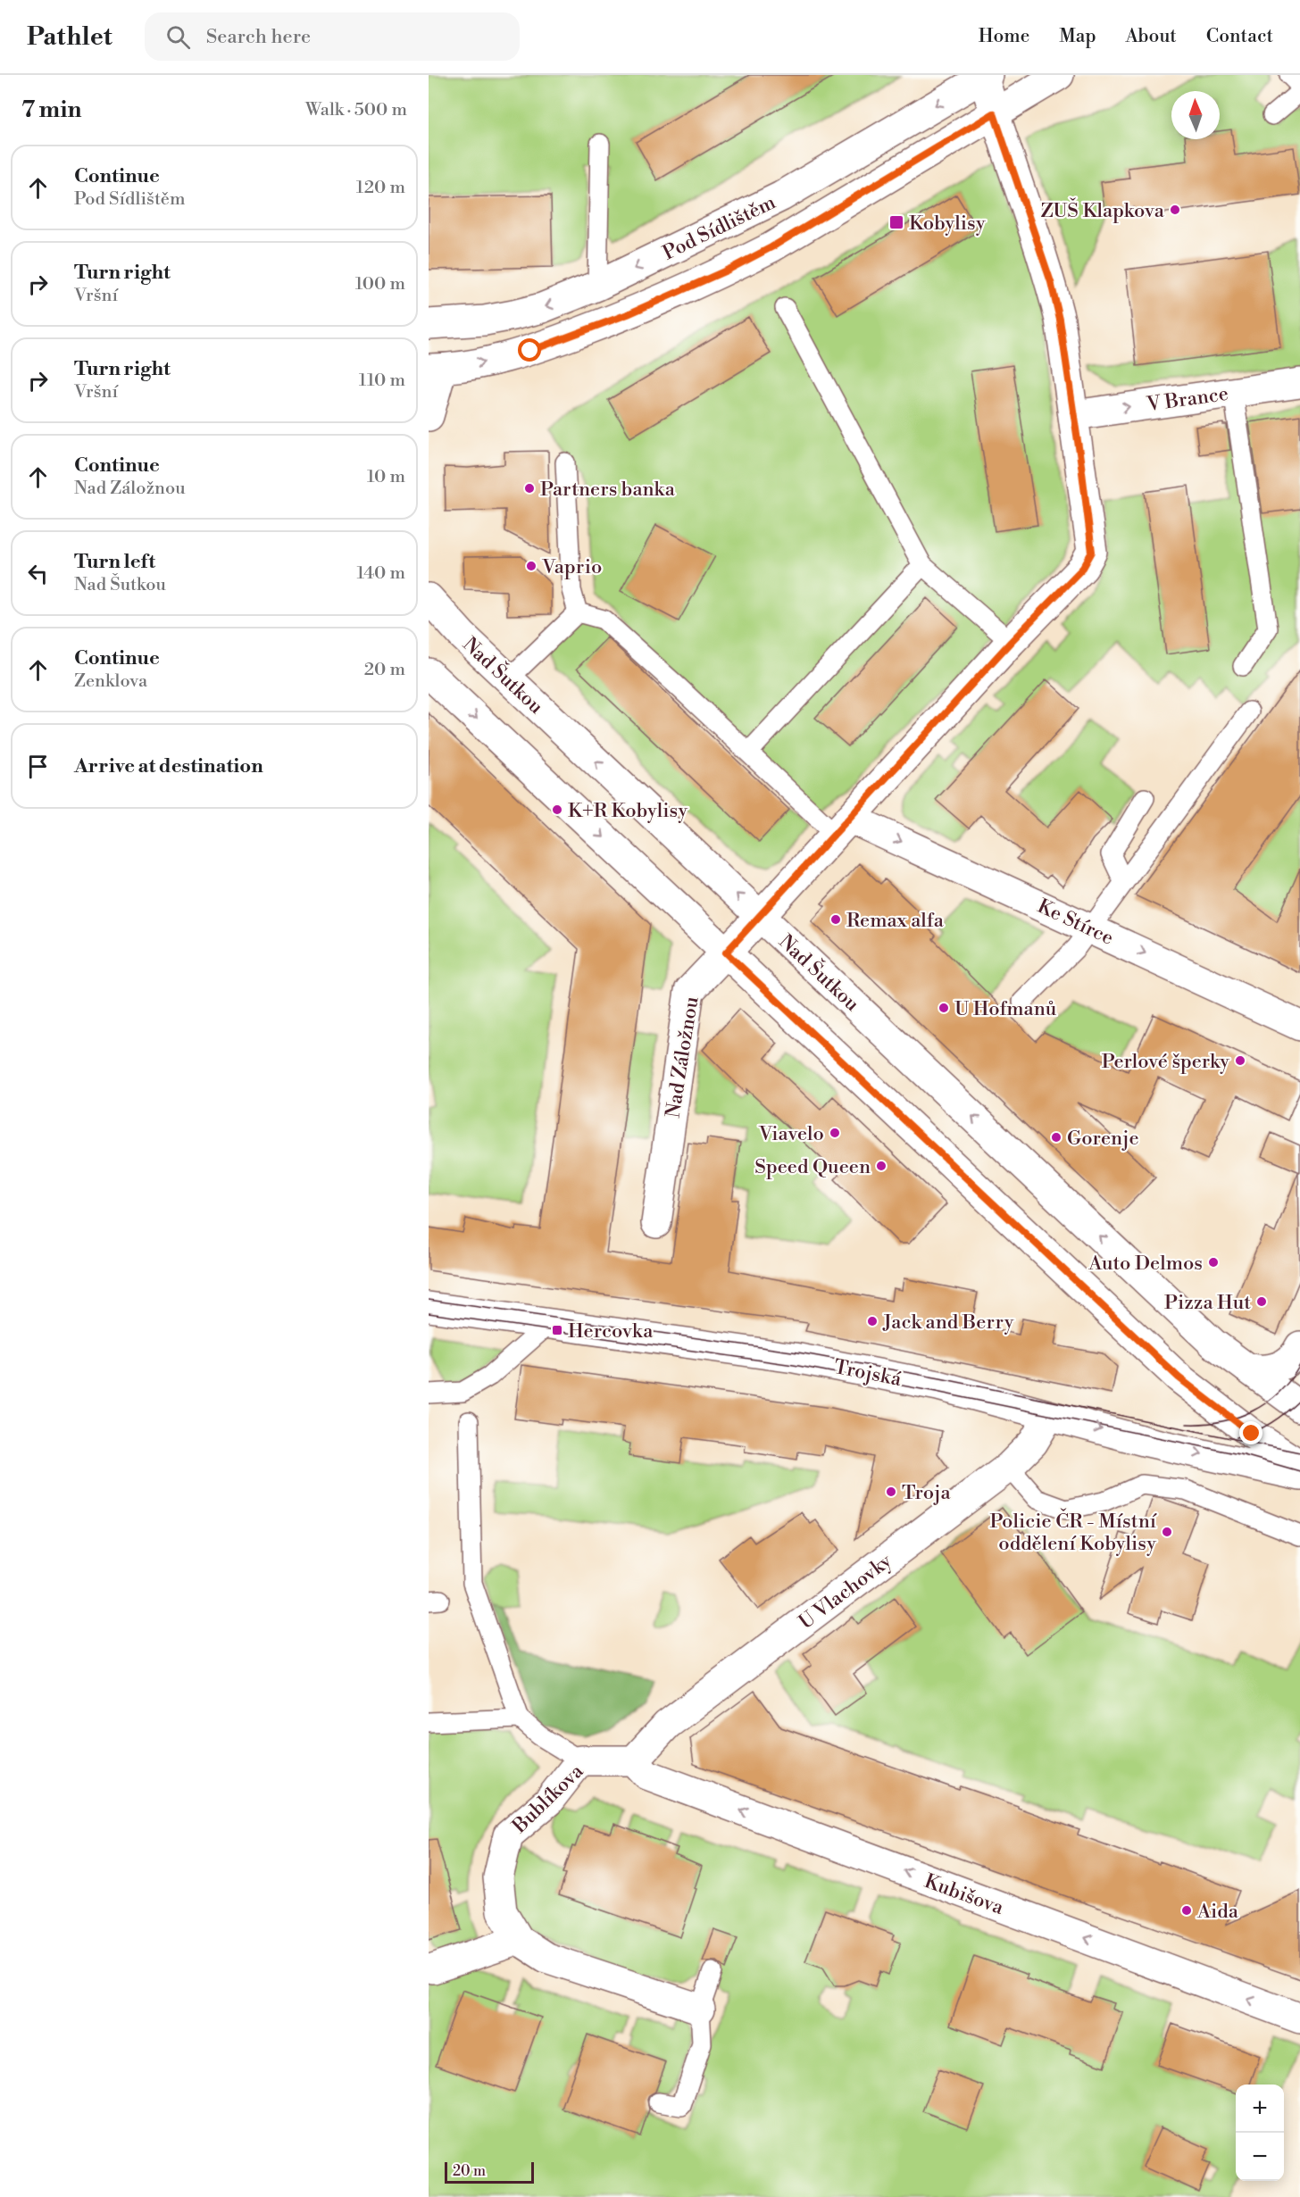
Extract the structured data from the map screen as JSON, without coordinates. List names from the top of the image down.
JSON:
{
  "streets": {
    "street": [
      "Pod Sídlištěm",
      "V Brance",
      "Nad Šutkou",
      "Ke Stírce",
      "Nad Záložnou",
      "Trojská",
      "U Vlachovky",
      "Bublíkova",
      "Kubišova"
    ]
  },
  "crossings": [
    ["Pod Sídlištěm", "Nad Záložnou"],
    ["V Brance", "Nad Záložnou"],
    ["Nad Šutkou", "Nad Záložnou"],
    ["Ke Stírce", "Nad Záložnou"],
    ["Trojská", "U Vlachovky"],
    ["U Vlachovky", "Bublíkova"],
    ["U Vlachovky", "Kubišova"],
    ["Bublíkova", "Kubišova"]
  ],
  "one_way": ["V Brance", "Kubišova"],
  "places": {
    "other": [
      "ZUŠ Klapkova",
      "Partners banka",
      "Vaprio",
      "K+R Kobylisy",
      "Remax alfa",
      "U Hofmanů",
      "Perlové šperky",
      "Viavelo",
      "Gorenje",
      "Speed Queen",
      "Auto Delmos",
      "Pizza Hut",
      "Jack and Berry",
      "Troja",
      "Policie ČR - Místní oddělení Kobylisy",
      "Aida"
    ],
    "transit": ["Kobylisy", "Hercovka"]
  },
  "scale_bar": "20 m",
  "north": "top",
  "page": {
    "header": "Pathlet",
    "search": "Search here",
    "nav": [
      "Home",
      "Map",
      "About",
      "Contact"
    ],
    "heading": ["7 min", "Walk · 500 m"],
    "list": [
      ["Continue", "Pod Sídlištěm", "120 m"],
      ["Turn right", "Vršní", "100 m"],
      ["Turn right", "Vršní", "110 m"],
      ["Continue", "Nad Záložnou", "10 m"],
      ["Turn left", "Nad Šutkou", "140 m"],
      ["Continue", "Zenklova", "20 m"],
      "Arrive at destination"
    ],
    "map_buttons": ["+", "−"],
    "scale": "20 m"
  }
}
